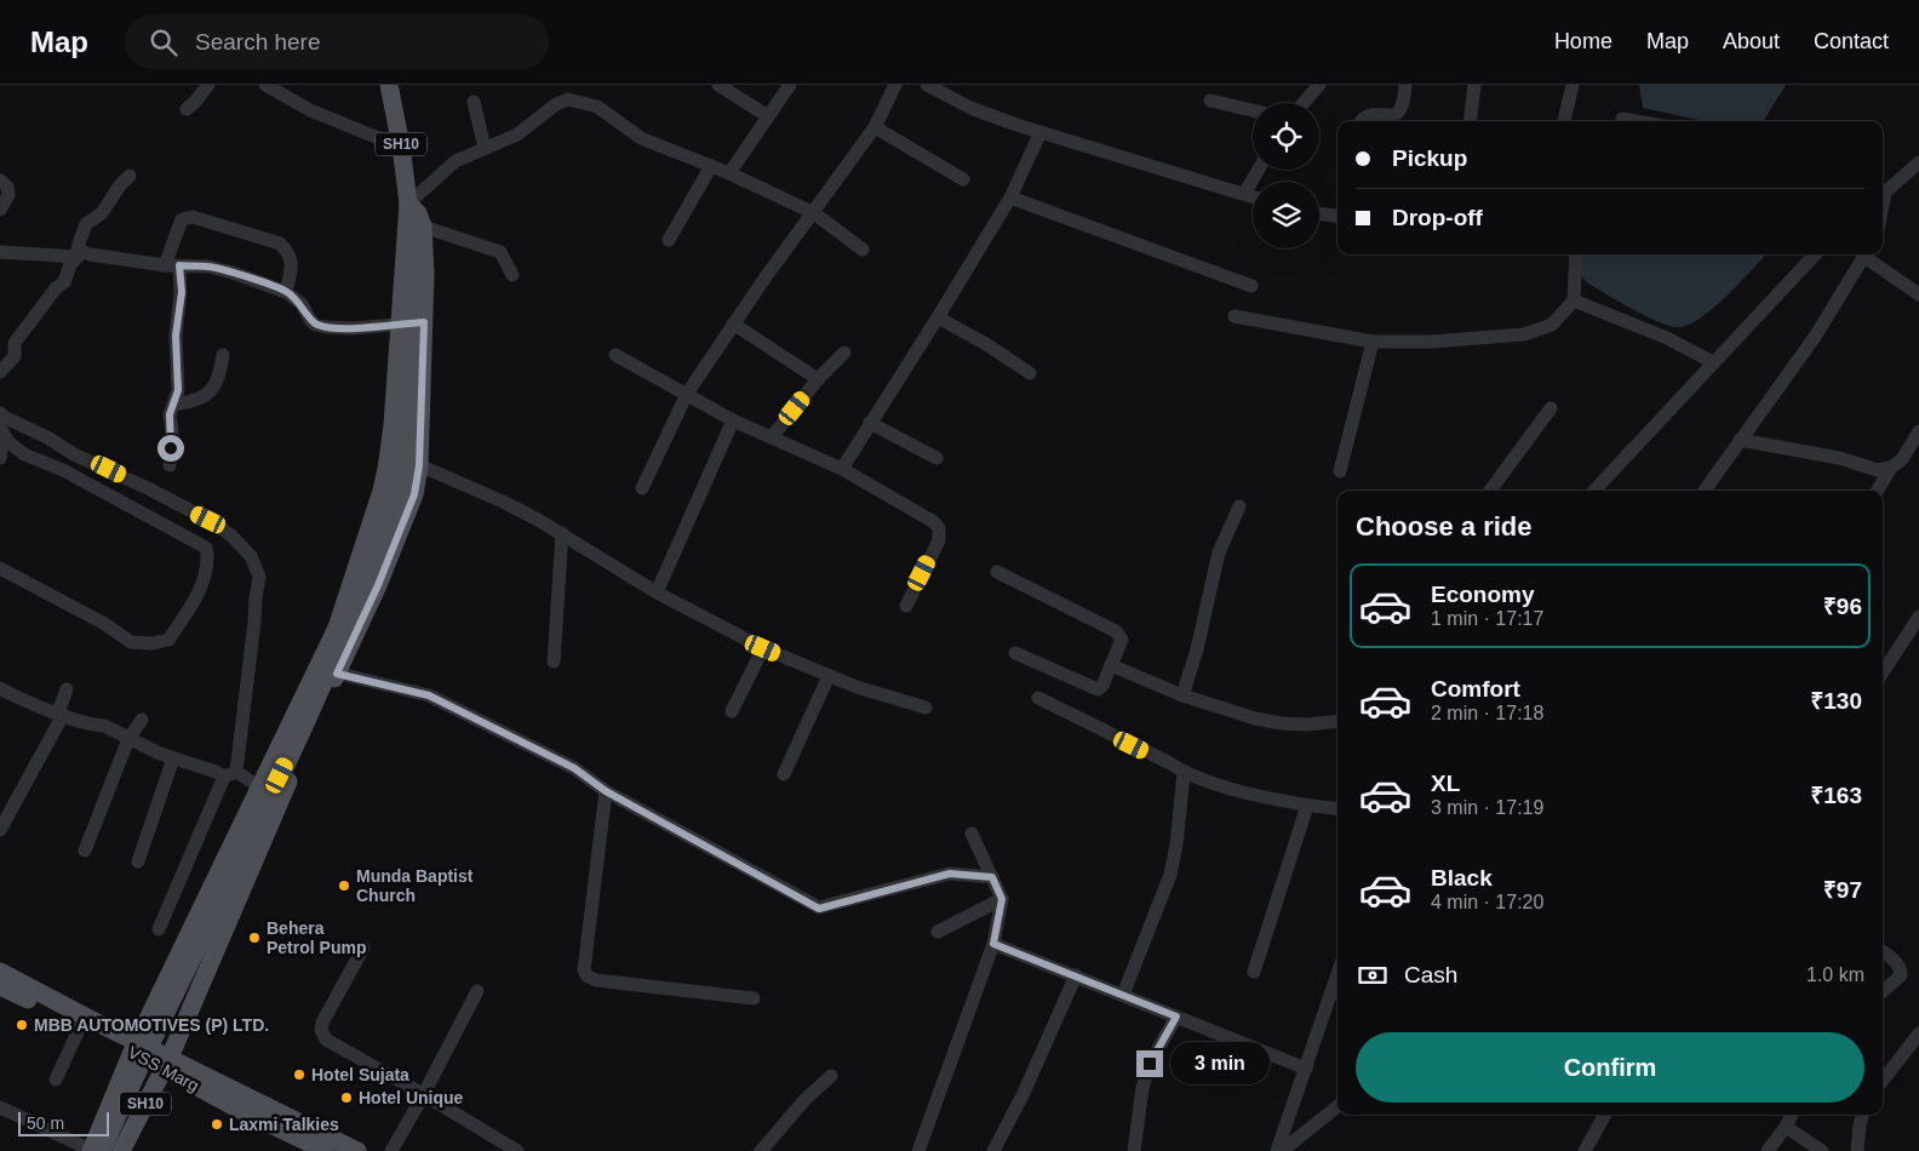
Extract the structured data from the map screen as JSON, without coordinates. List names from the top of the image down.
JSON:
{
  "streets": {
    "main road": ["SH10", "VSS Marg"]
  },
  "crossings": [
    ["SH10", "VSS Marg"]
  ],
  "places": [
    "Munda Baptist Church",
    "Behera Petrol Pump",
    "MBB AUTOMOTIVES (P) LTD.",
    "Hotel Sujata",
    "Hotel Unique",
    "Laxmi Talkies"
  ],
  "scale_bar": "50 m",
  "page": {
    "header": "Map",
    "search": "Search here",
    "nav": [
      "Home",
      "Map",
      "About",
      "Contact"
    ],
    "banner": ["Pickup", "Drop-off"],
    "heading": "Choose a ride",
    "list": [
      {
        "name": "Economy",
        "note": "1 min · 17:17",
        "value": "₹96"
      },
      {
        "name": "Comfort",
        "note": "2 min · 17:18",
        "value": "₹130"
      },
      {
        "name": "XL",
        "note": "3 min · 17:19",
        "value": "₹163"
      },
      {
        "name": "Black",
        "note": "4 min · 17:20",
        "value": "₹97"
      }
    ],
    "pay": ["Cash", "1.0 km"],
    "buttons": "Confirm",
    "bubble": "3 min",
    "scale": "50 m"
  }
}
